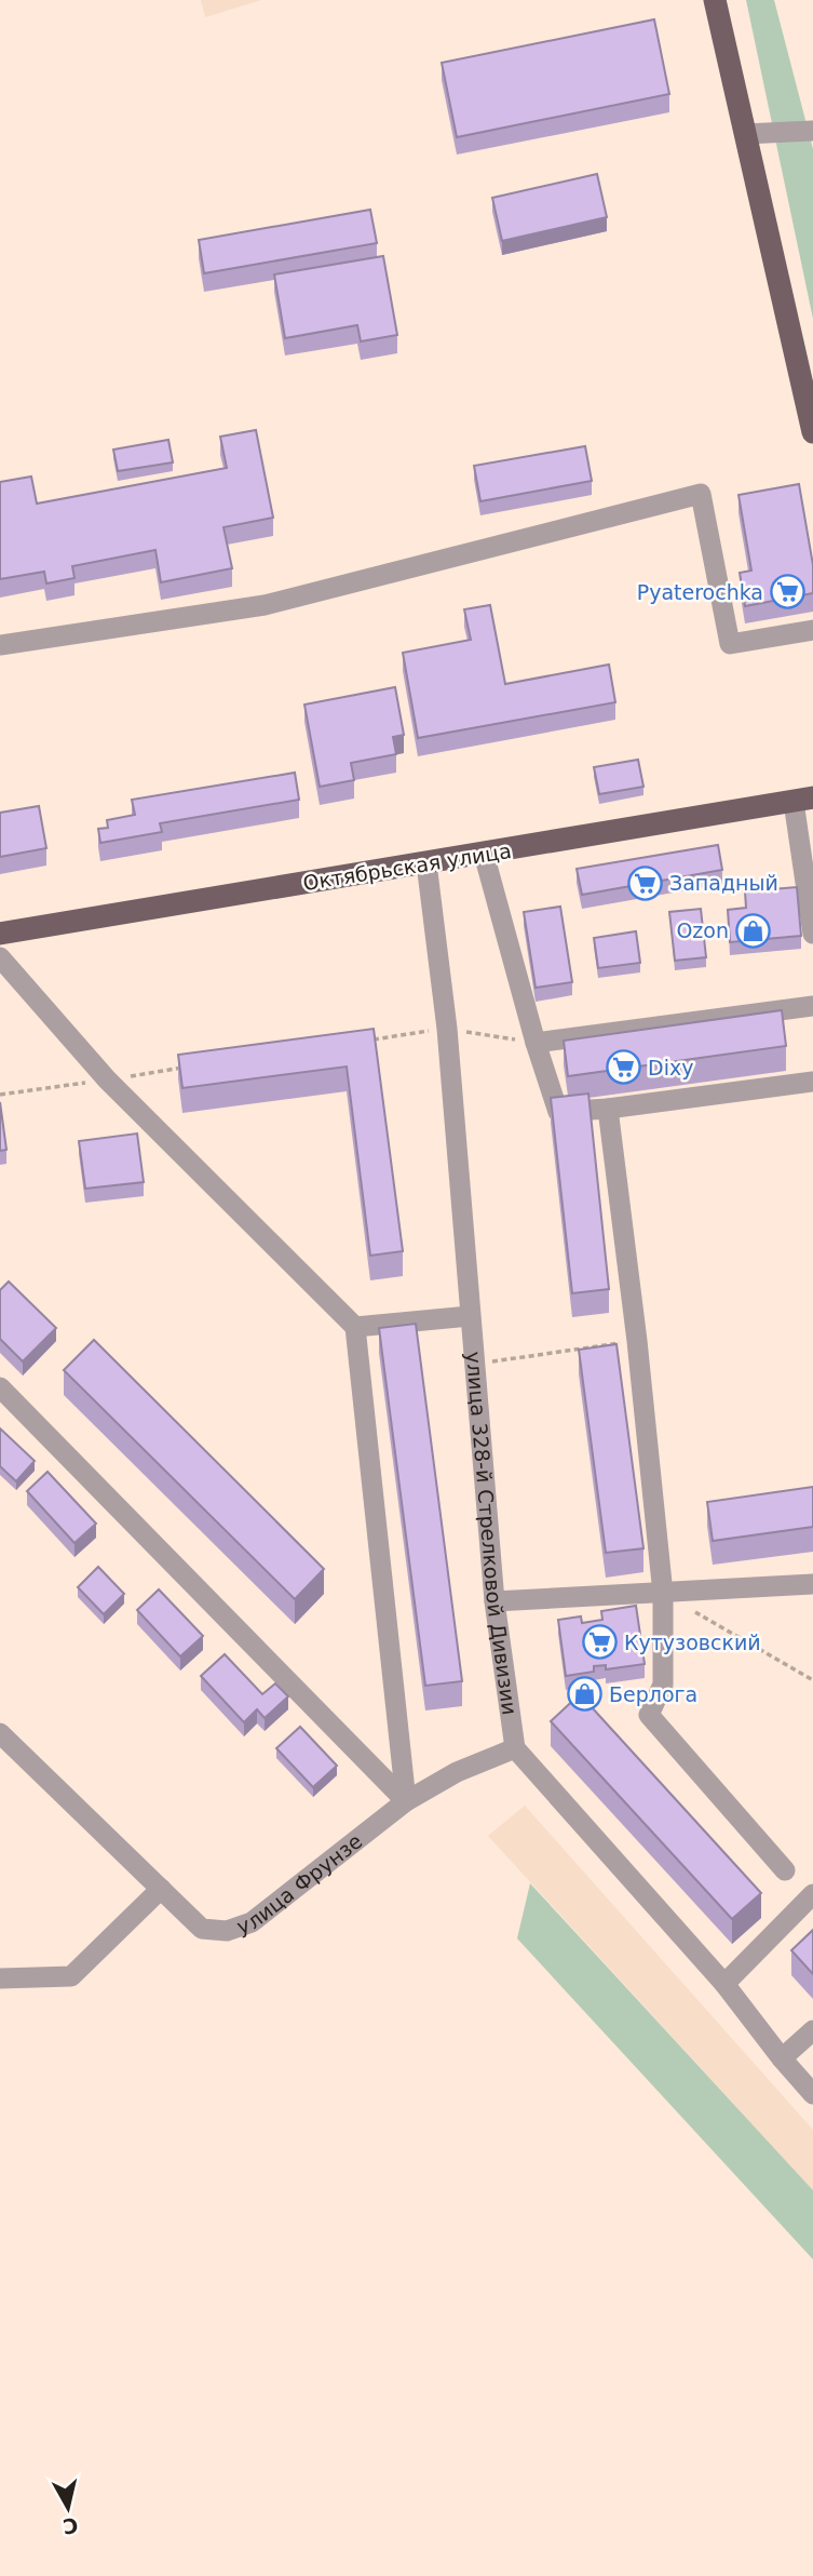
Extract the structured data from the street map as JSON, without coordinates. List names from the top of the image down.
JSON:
{
  "streets": {
    "main road": ["Октябрьская улица"],
    "street": ["улица 328-й Стрелковой Дивизии", "улица Фрунзе"]
  },
  "crossings": [
    ["Октябрьская улица", "улица 328-й Стрелковой Дивизии"],
    ["улица 328-й Стрелковой Дивизии", "улица Фрунзе"]
  ],
  "places": {
    "supermarket": [
      "Pyaterochka",
      "Западный",
      "Dixy",
      "Кутузовский"
    ],
    "shop": ["Ozon", "Берлога"]
  },
  "north": "bottom"
}
